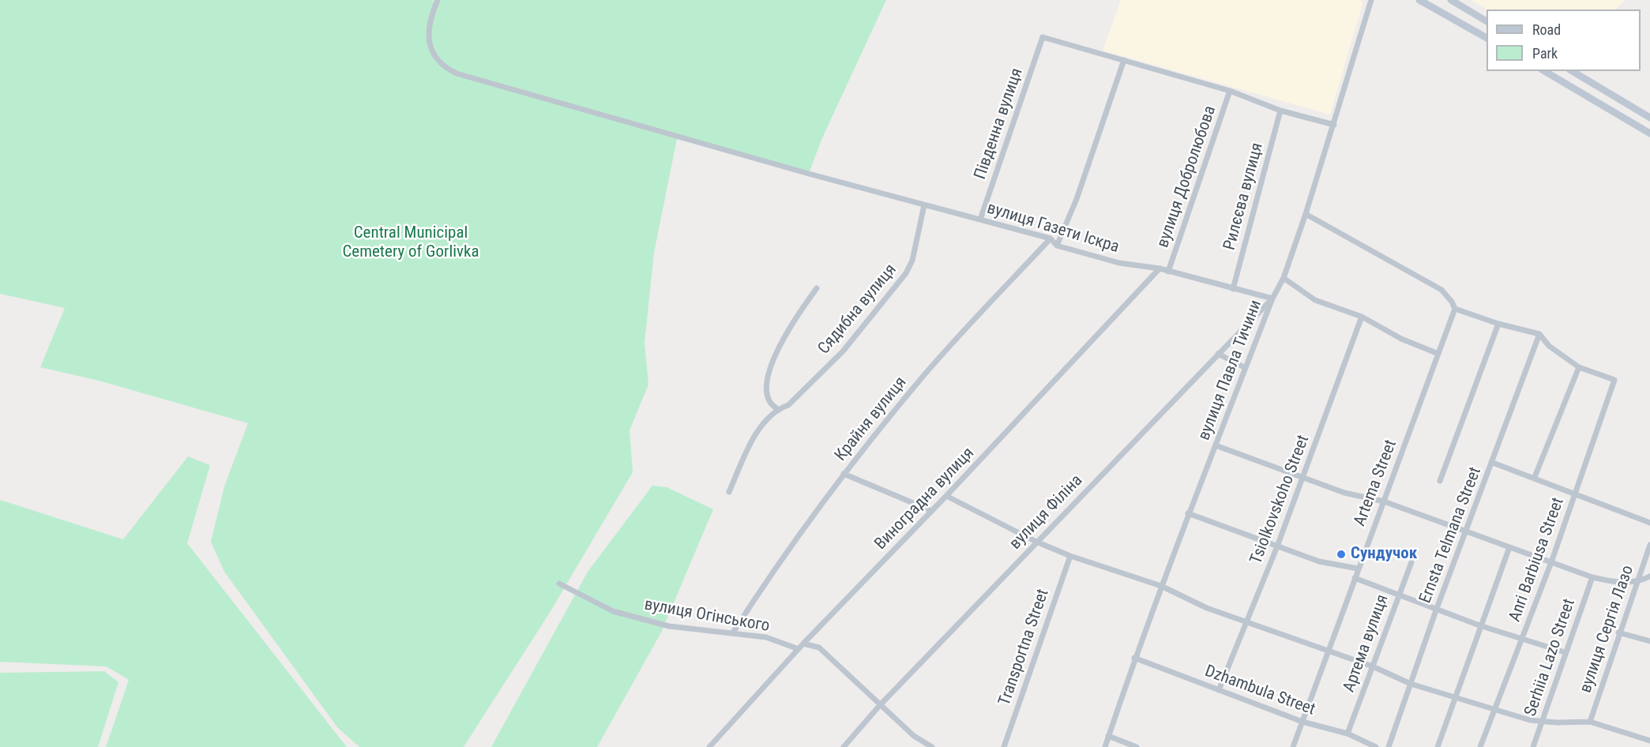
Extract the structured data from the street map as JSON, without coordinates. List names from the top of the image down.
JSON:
{
  "streets": {
    "street": [
      "Південна вулиця",
      "вулиця Добролюбова",
      "Рилєєва вулиця",
      "вулиця Газети Іскра",
      "Сядибна вулиця",
      "вулиця Павла Тичини",
      "Крайня вулиця",
      "Artema Street",
      "Виноградна вулиця",
      "Tsiolkovskoho Street",
      "вулиця Філіна",
      "Ernsta Telmana Street",
      "Anri Barbiusa Street",
      "вулиця Огінського",
      "вулиця Сергія Лазо",
      "Артема вулиця",
      "Transportna Street",
      "Serhiia Lazo Street",
      "Dzhambula Street"
    ]
  },
  "crossings": [
    ["Південна вулиця", "вулиця Газети Іскра"],
    ["вулиця Добролюбова", "вулиця Газети Іскра"],
    ["Рилєєва вулиця", "вулиця Газети Іскра"],
    ["вулиця Газети Іскра", "Сядибна вулиця"],
    ["вулиця Газети Іскра", "вулиця Павла Тичини"],
    ["вулиця Газети Іскра", "Крайня вулиця"],
    ["вулиця Газети Іскра", "Виноградна вулиця"],
    ["вулиця Газети Іскра", "вулиця Філіна"],
    ["вулиця Павла Тичини", "вулиця Філіна"],
    ["вулиця Павла Тичини", "Dzhambula Street"],
    ["Крайня вулиця", "вулиця Огінського"],
    ["Artema Street", "Dzhambula Street"],
    ["Виноградна вулиця", "вулиця Огінського"],
    ["Tsiolkovskoho Street", "Dzhambula Street"],
    ["Артема вулиця", "Dzhambula Street"]
  ],
  "parks": ["Central Municipal Cemetery of Gorlivka"],
  "places": ["Сундучок"],
  "legend": ["Road", "Park"]
}
